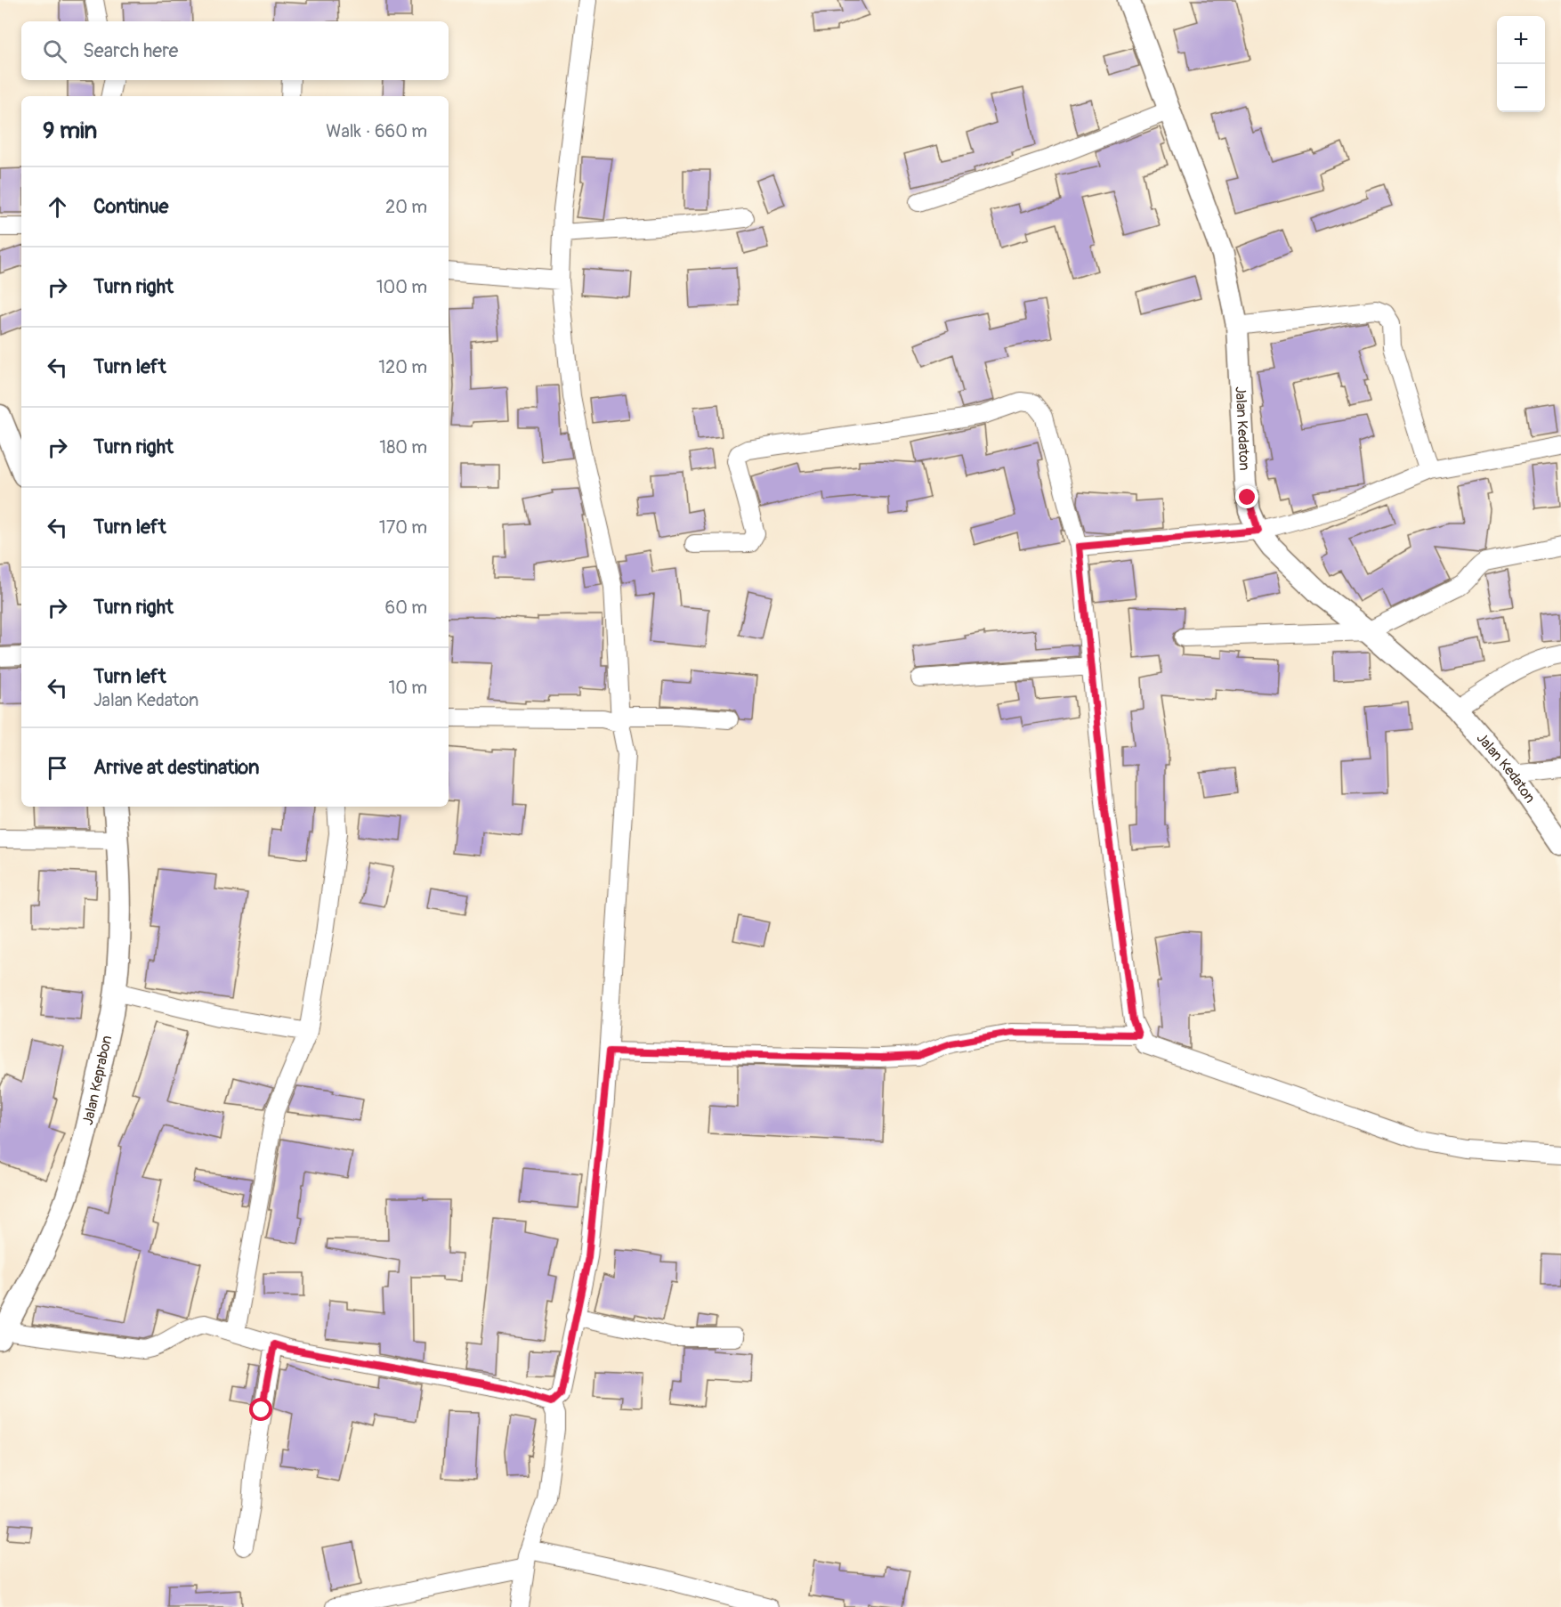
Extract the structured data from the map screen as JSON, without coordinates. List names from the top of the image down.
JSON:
{
  "streets": {
    "street": ["Jalan Kedaton", "Jalan Keprabon"]
  },
  "page": {
    "map_buttons": ["+", "−"],
    "search": "Search here",
    "heading": ["9 min", "Walk · 660 m"],
    "list": [
      ["Continue", "20 m"],
      ["Turn right", "100 m"],
      ["Turn left", "120 m"],
      ["Turn right", "180 m"],
      ["Turn left", "170 m"],
      ["Turn right", "60 m"],
      ["Turn left", "Jalan Kedaton", "10 m"],
      "Arrive at destination"
    ]
  }
}
